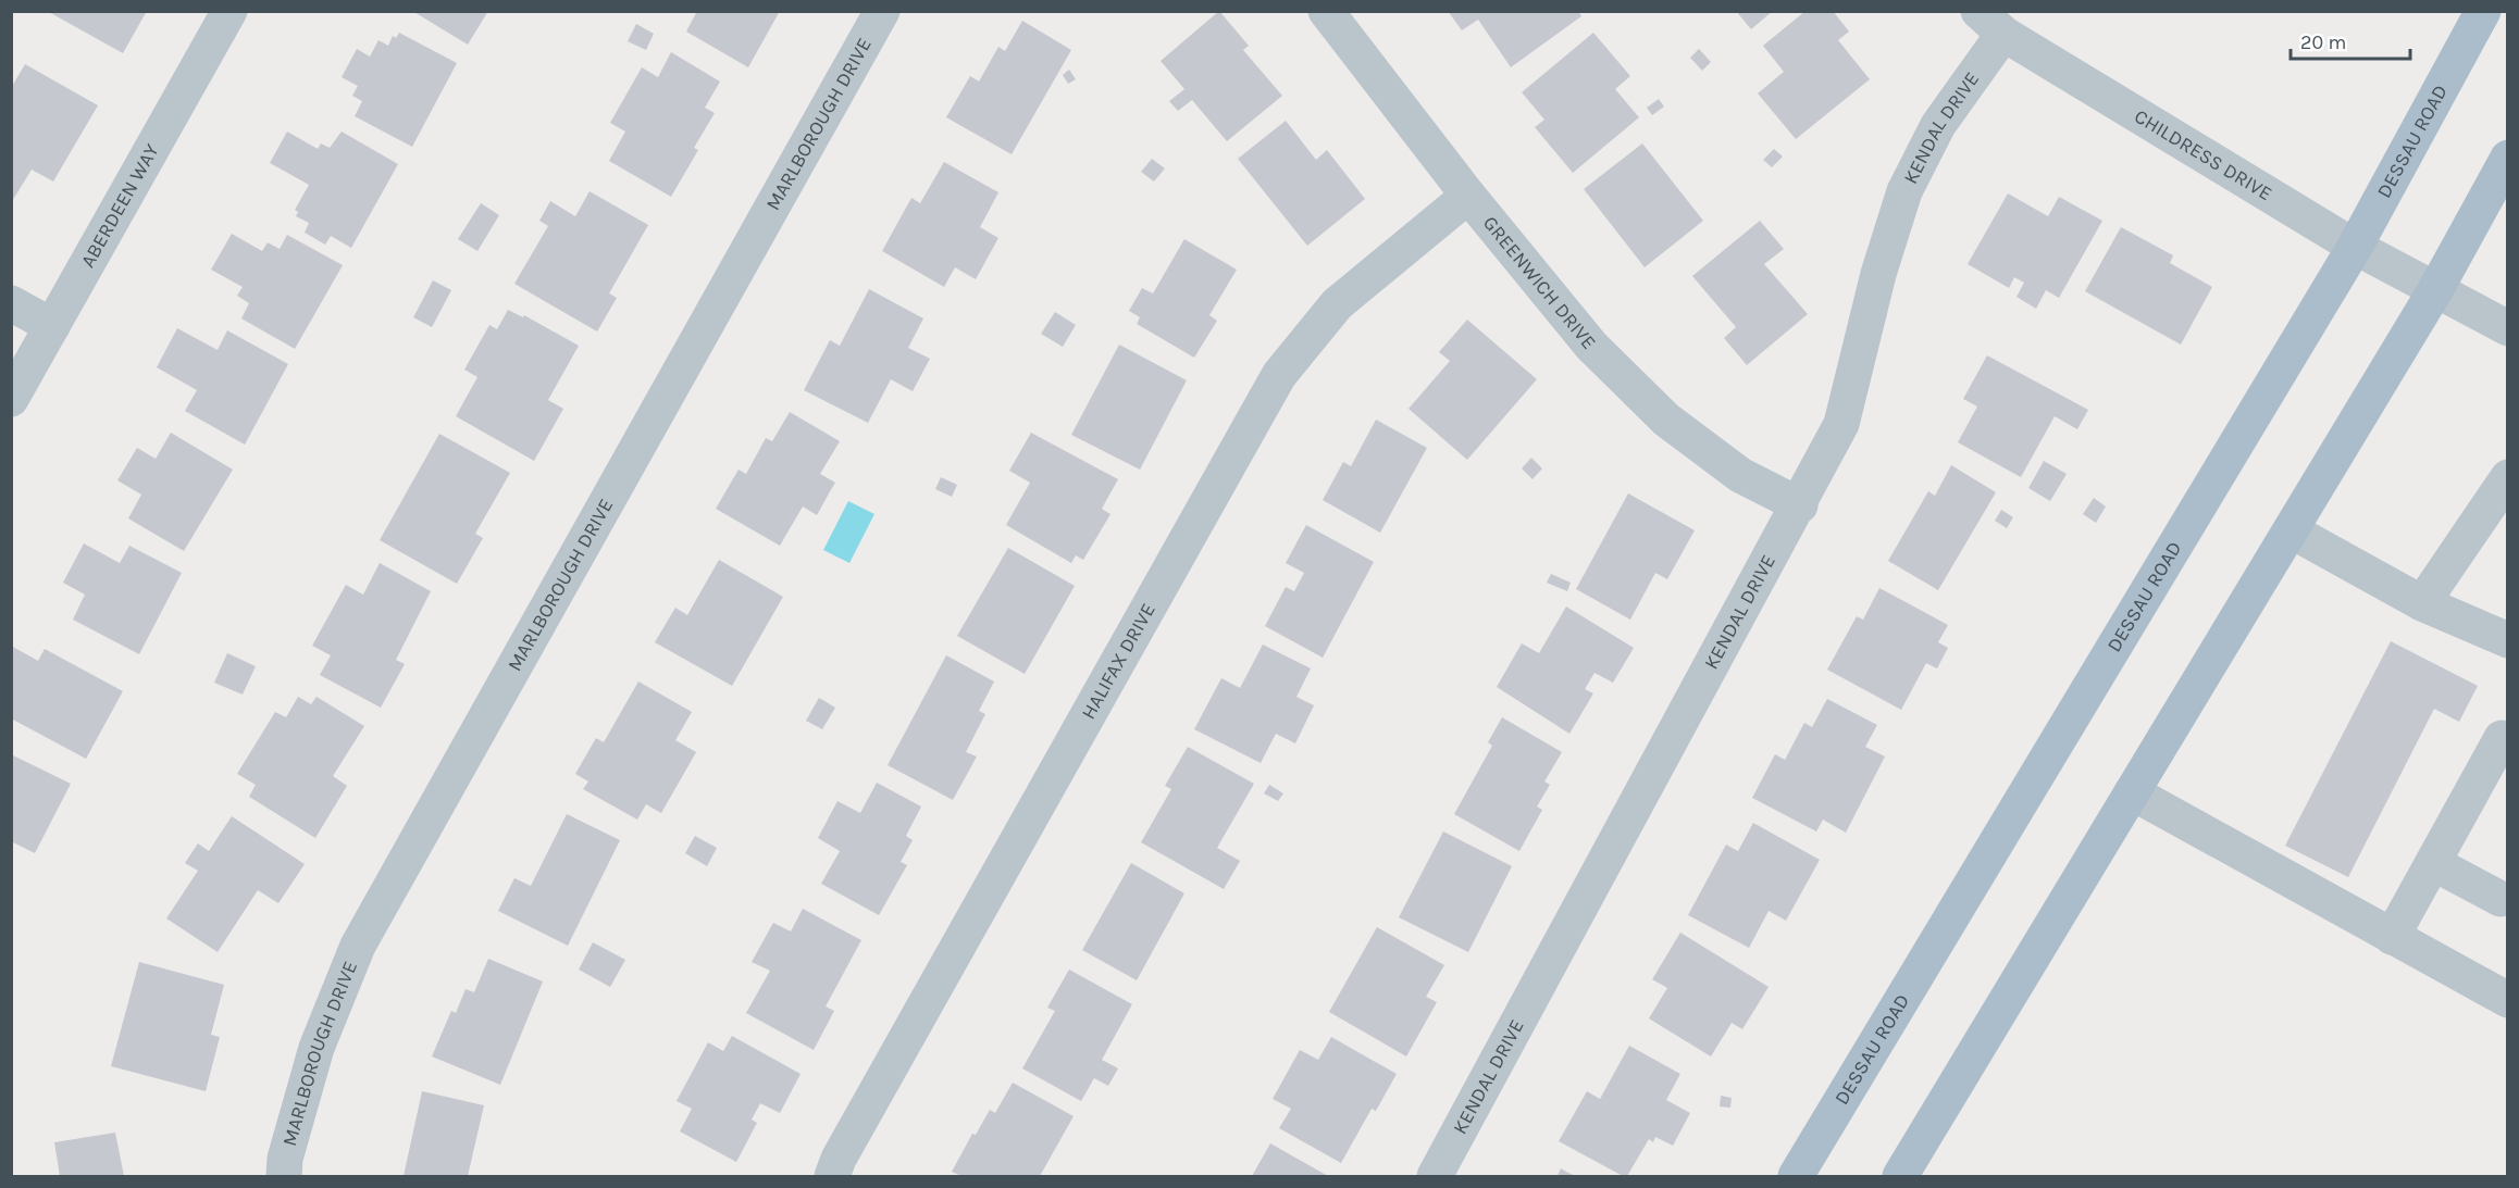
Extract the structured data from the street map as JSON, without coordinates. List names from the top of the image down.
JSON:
{
  "streets": {
    "main road": ["DESSAU ROAD"],
    "street": [
      "MARLBOROUGH DRIVE",
      "KENDAL DRIVE",
      "CHILDRESS DRIVE",
      "ABERDEEN WAY",
      "GREENWICH DRIVE",
      "HALIFAX DRIVE"
    ]
  },
  "crossings": [
    ["KENDAL DRIVE", "CHILDRESS DRIVE"],
    ["KENDAL DRIVE", "GREENWICH DRIVE"],
    ["DESSAU ROAD", "CHILDRESS DRIVE"],
    ["GREENWICH DRIVE", "HALIFAX DRIVE"]
  ],
  "scale_bar": "20 m"
}
